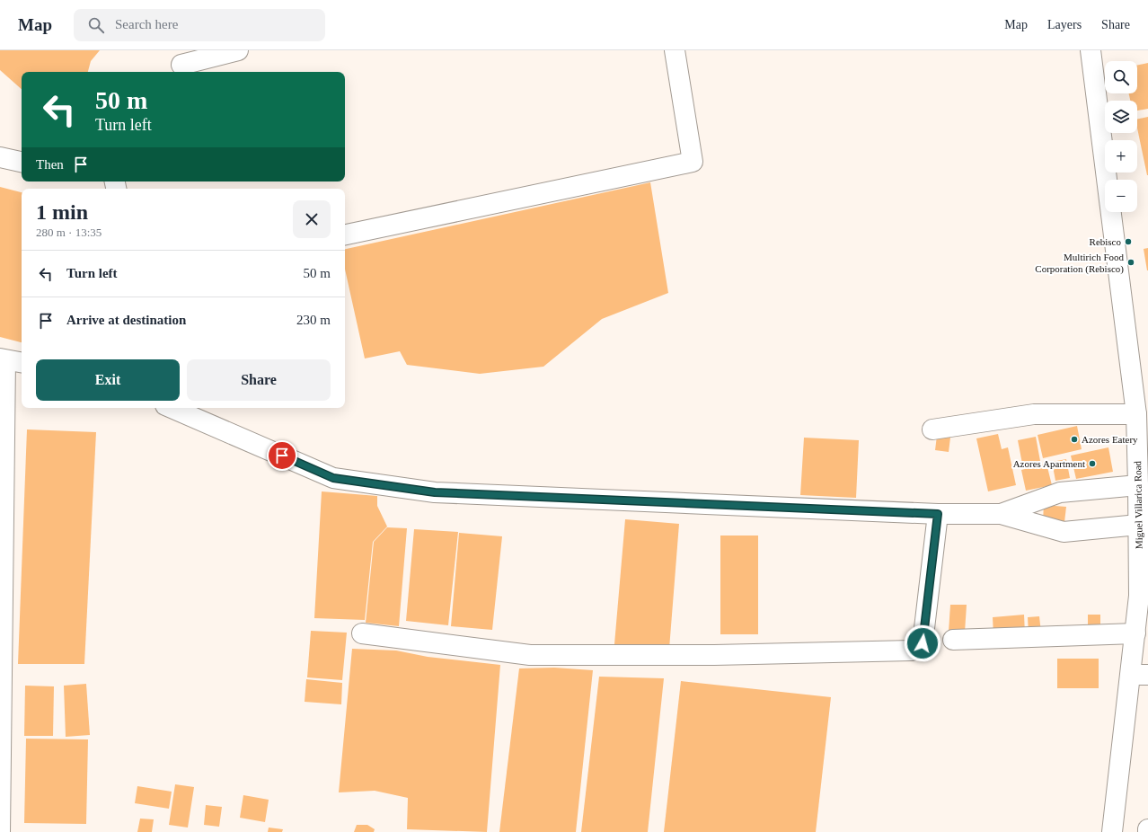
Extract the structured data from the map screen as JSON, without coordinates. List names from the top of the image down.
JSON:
{
  "streets": {
    "main road": ["Miguel Villarica Road"]
  },
  "places": [
    "Rebisco",
    "Multirich Food Corporation (Rebisco)",
    "Azores Eatery",
    "Azores Apartment"
  ],
  "page": {
    "header": "Map",
    "search": "Search here",
    "nav": ["Map", "Layers", "Share"],
    "map_buttons": ["+", "−"],
    "turn": ["50 m", "Turn left"],
    "then": "Then",
    "heading": ["1 min", "280 m · 13:35"],
    "list": [
      {
        "name": "Turn left",
        "value": "50 m"
      },
      {
        "name": "Arrive at destination",
        "value": "230 m"
      }
    ],
    "buttons": ["Exit", "Share"]
  }
}
